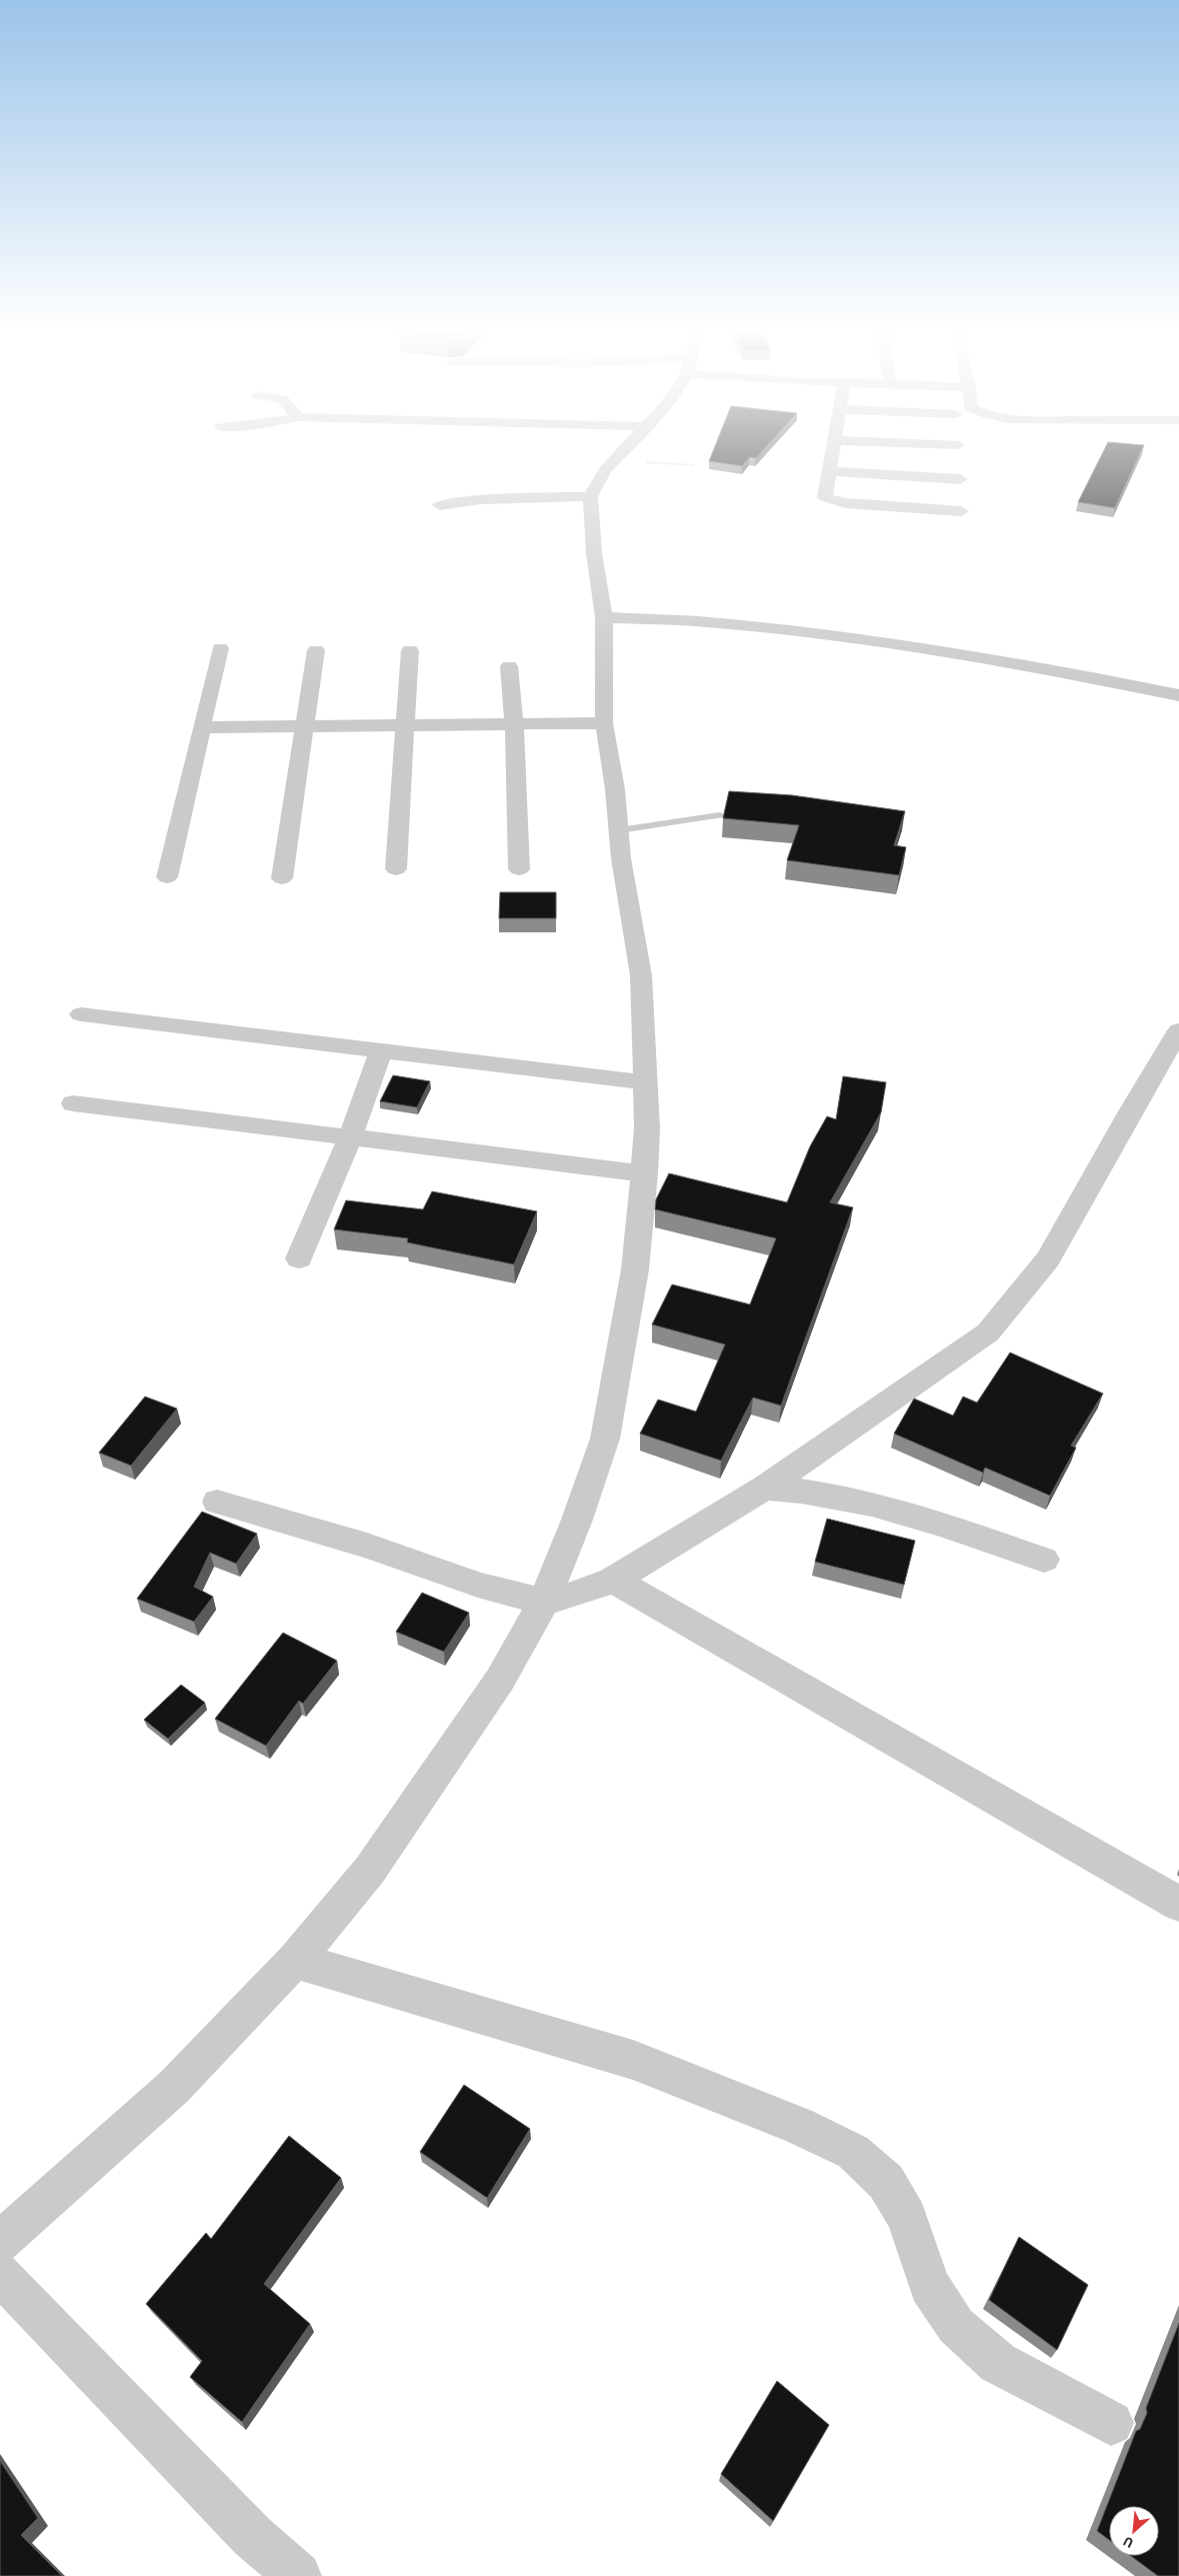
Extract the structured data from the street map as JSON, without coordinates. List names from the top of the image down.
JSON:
{
  "north": "bottom left"
}
